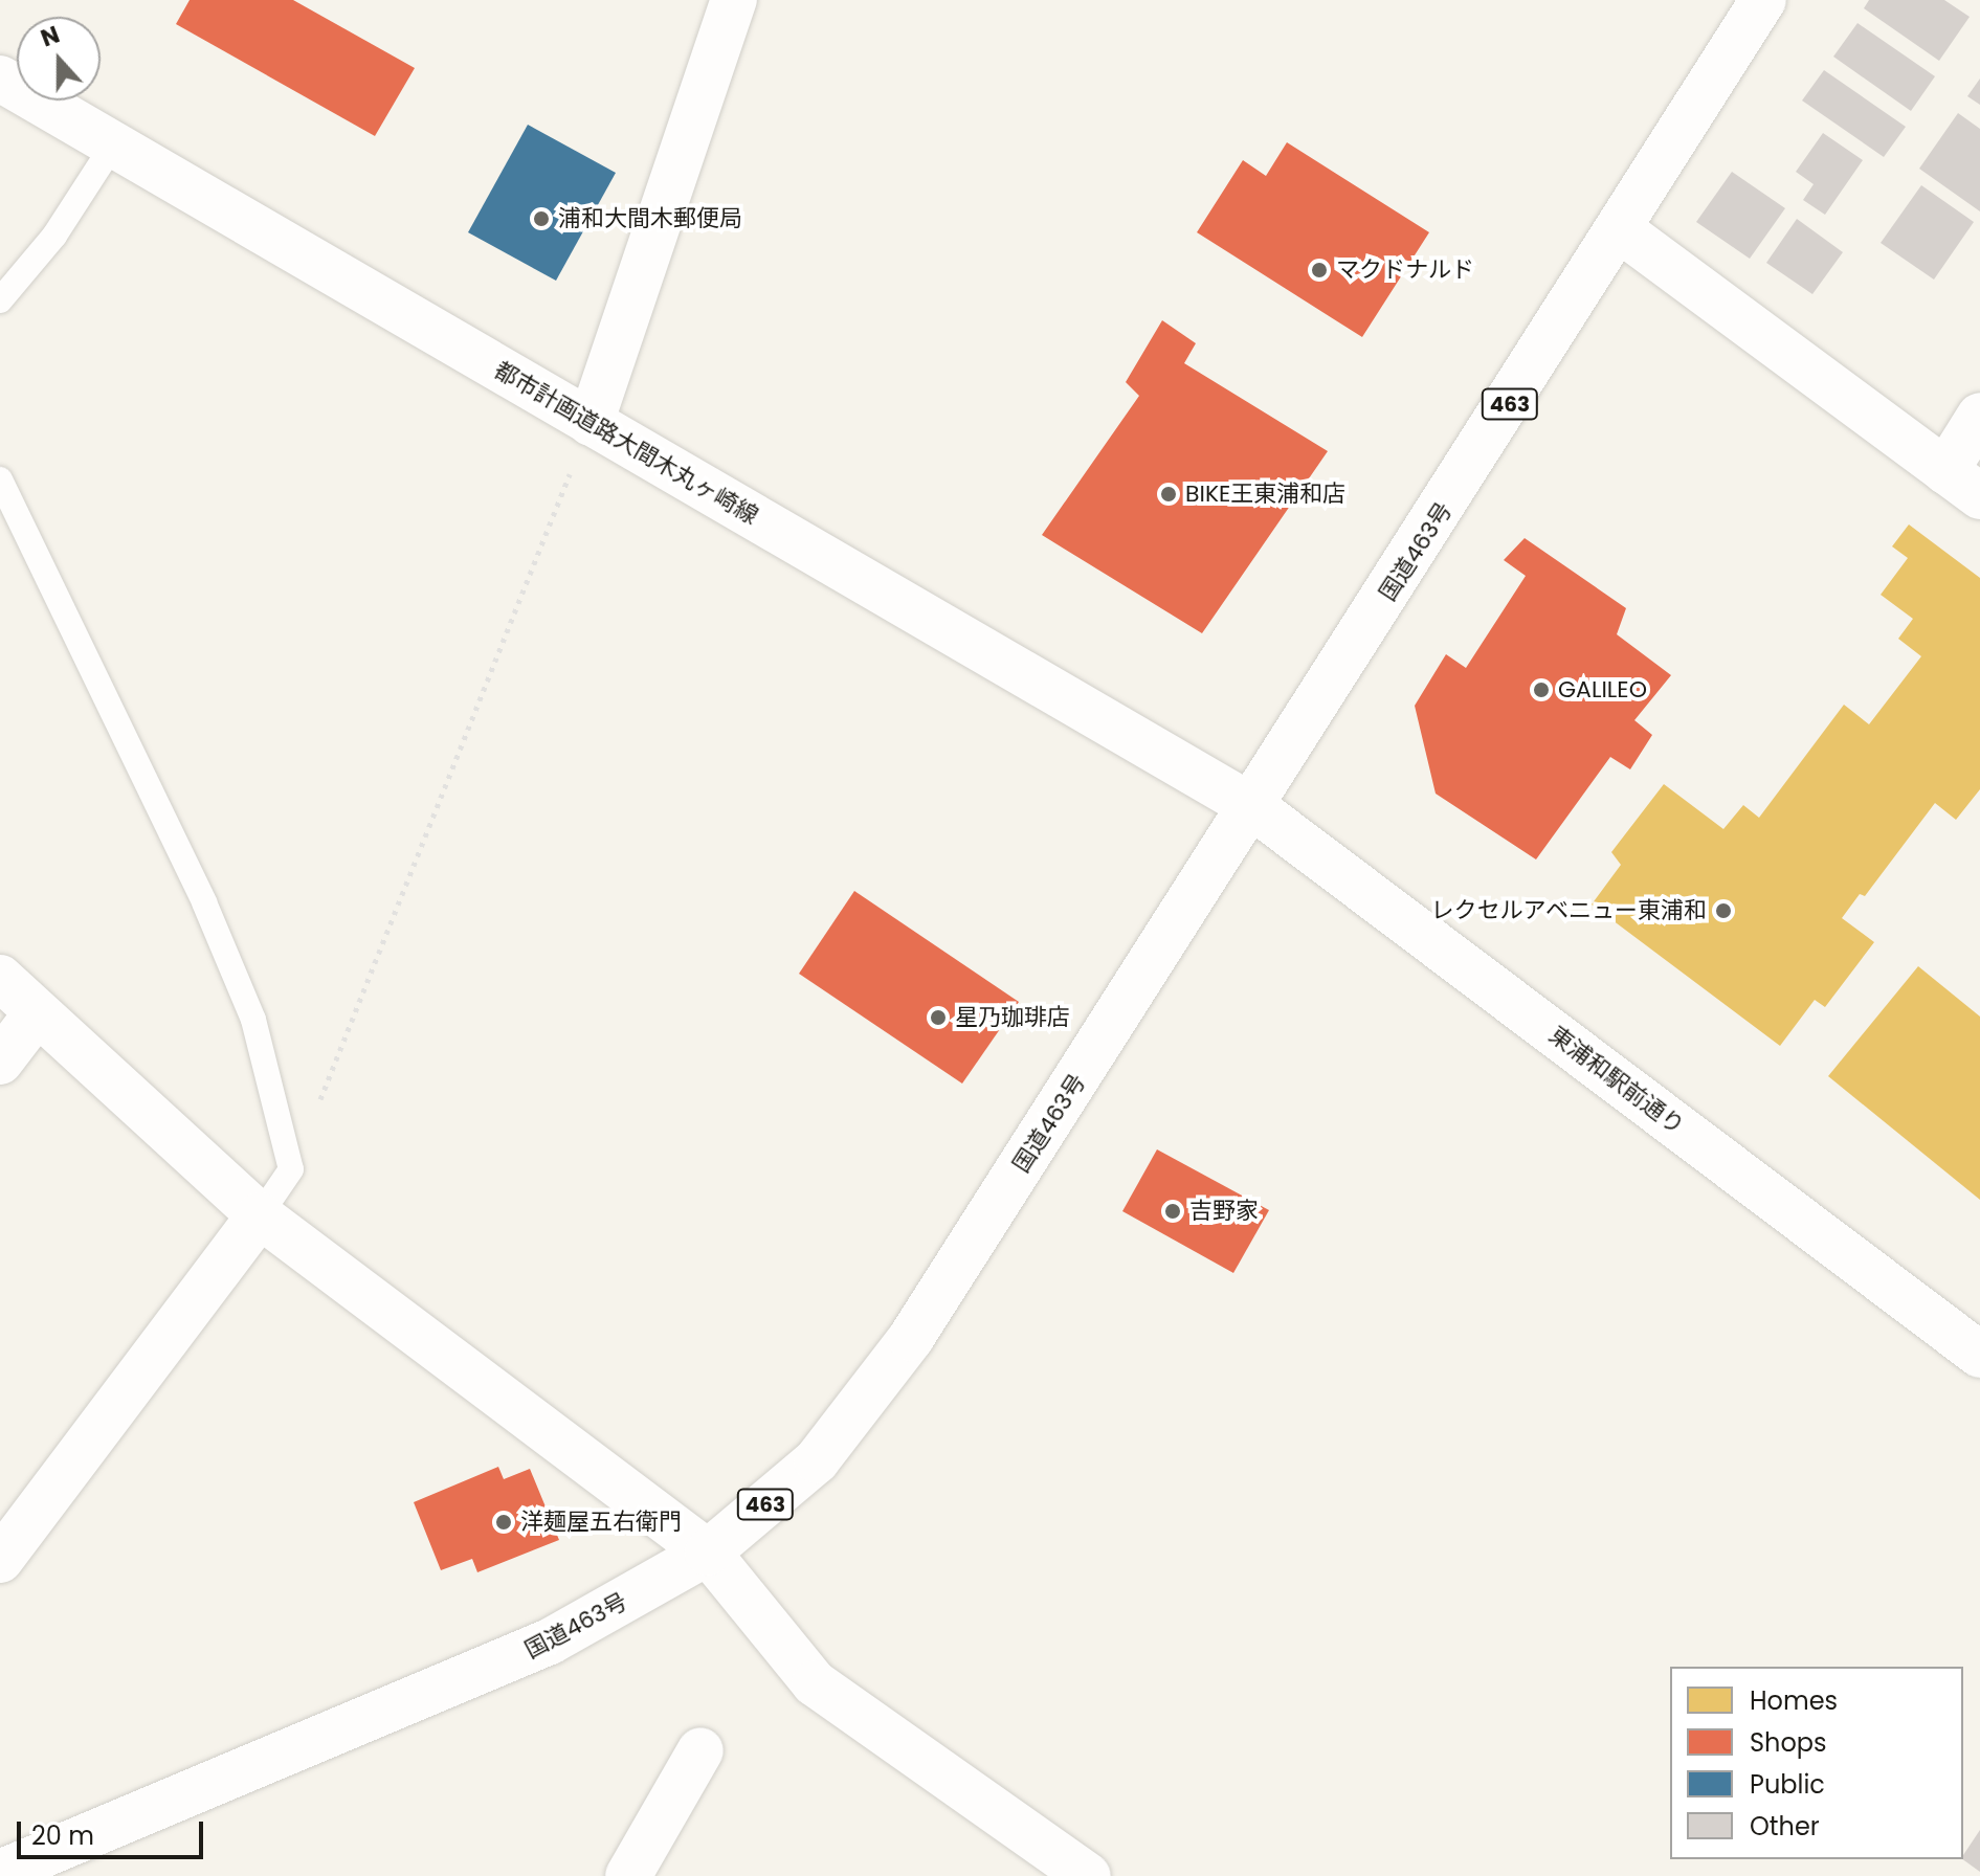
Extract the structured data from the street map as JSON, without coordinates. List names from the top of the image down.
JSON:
{
  "streets": {
    "main road": [
      "463",
      "都市計画道路大間木丸ヶ崎線",
      "国道463号",
      "東浦和駅前通り"
    ]
  },
  "crossings": [
    ["都市計画道路大間木丸ヶ崎線", "国道463号"],
    ["都市計画道路大間木丸ヶ崎線", "東浦和駅前通り"],
    ["国道463号", "東浦和駅前通り"]
  ],
  "places": [
    "浦和大間木郵便局",
    "マクドナルド",
    "BIKE王東浦和店",
    "GALILEO",
    "レクセルアベニュー東浦和",
    "星乃珈琲店",
    "吉野家",
    "洋麺屋五右衛門"
  ],
  "legend": [
    "Homes",
    "Shops",
    "Public",
    "Other"
  ],
  "scale_bar": "20 m",
  "north": "top"
}
